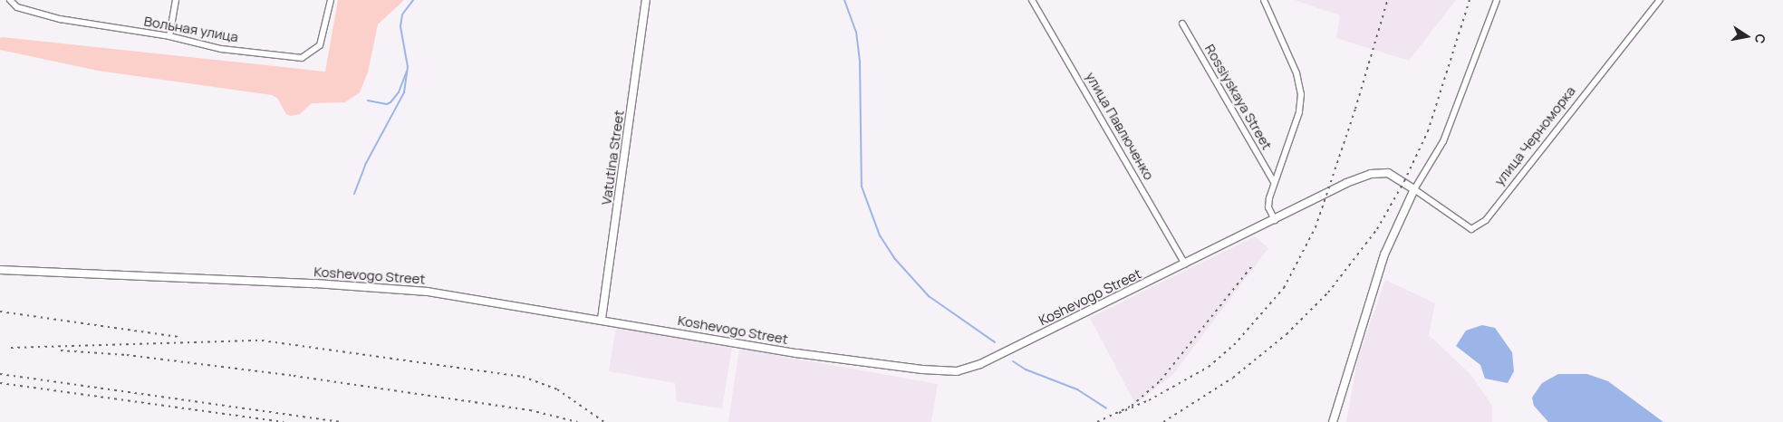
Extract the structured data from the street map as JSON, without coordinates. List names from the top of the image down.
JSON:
{
  "streets": {
    "street": [
      "Вольная улица",
      "Rossiyskaya Street",
      "улица Павлюченко",
      "улица Черноморка",
      "Vatutina Street",
      "Koshevogo Street"
    ]
  },
  "crossings": [
    ["улица Павлюченко", "Koshevogo Street"],
    ["улица Черноморка", "Koshevogo Street"],
    ["Vatutina Street", "Koshevogo Street"]
  ],
  "north": "right"
}
